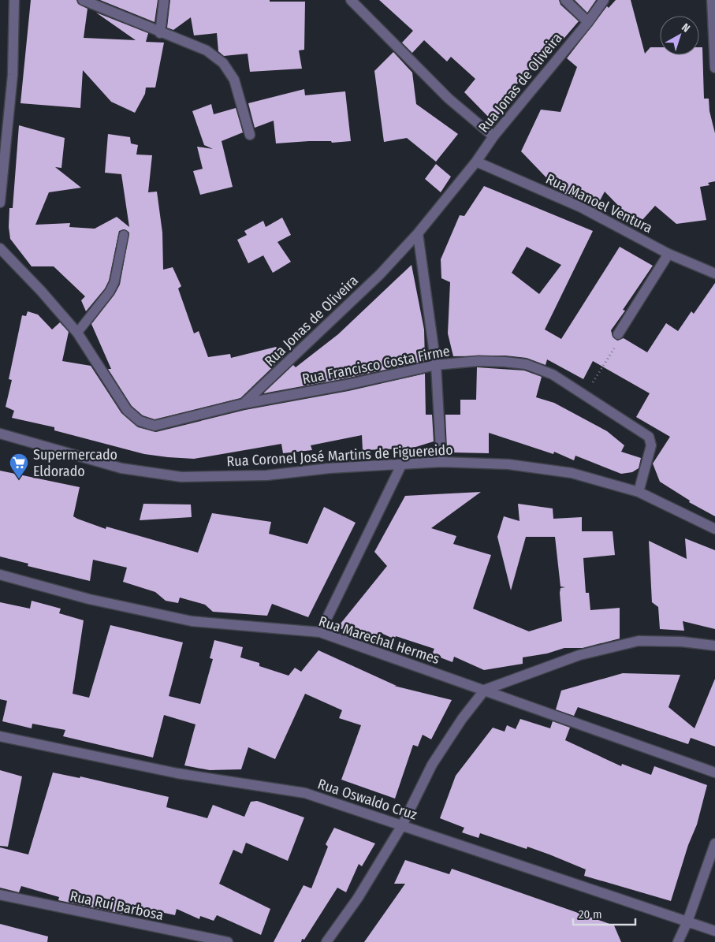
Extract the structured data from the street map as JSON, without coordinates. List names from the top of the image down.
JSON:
{
  "streets": {
    "street": [
      "Rua Jonas de Oliveira",
      "Rua Manoel Ventura",
      "Rua Francisco Costa Firme",
      "Rua Coronel José Martins de Figuereido",
      "Rua Marechal Hermes",
      "Rua Oswaldo Cruz",
      "Rua Rui Barbosa"
    ]
  },
  "crossings": [
    ["Rua Jonas de Oliveira", "Rua Manoel Ventura"],
    ["Rua Jonas de Oliveira", "Rua Francisco Costa Firme"],
    ["Rua Francisco Costa Firme", "Rua Coronel José Martins de Figuereido"]
  ],
  "places": {
    "supermarket": ["Supermercado Eldorado"]
  },
  "scale_bar": "20 m",
  "north": "top right"
}
